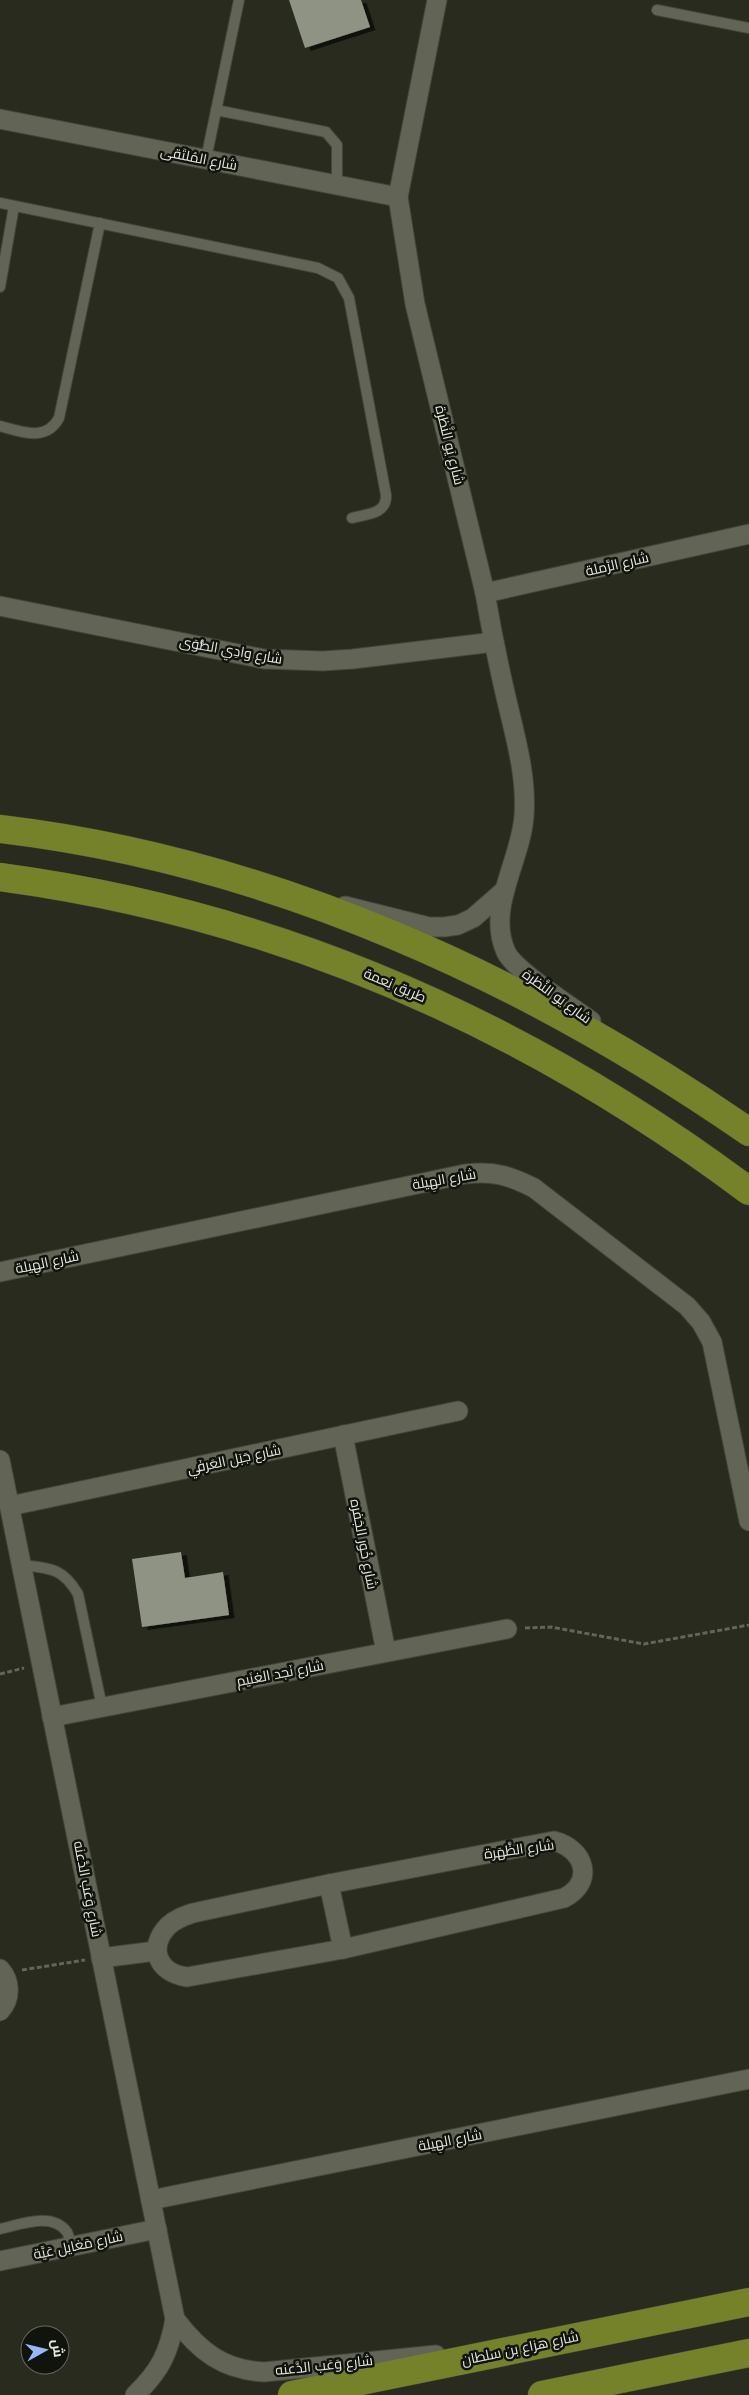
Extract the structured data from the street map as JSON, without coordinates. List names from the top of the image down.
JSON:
{
  "streets": {
    "main road": ["طريق نِعمة", "شارع هزاع بن سلطان"],
    "street": [
      "شارع المُلتَقى",
      "شارع يَو النَّظرة",
      "شارع الرَّملة",
      "شارع وادِي الطُّوَى",
      "شارع الهِيلة",
      "شارع جَبَل العَرفَي",
      "شارع خُور الجَفره",
      "شارع نَجد الغنَيم",
      "شارع الظَّهَرة",
      "شارع وَعَب الدَّعنه",
      "شارع مَغايل عَيَّة"
    ]
  },
  "crossings": [
    ["شارع المُلتَقى", "شارع يَو النَّظرة"],
    ["شارع يَو النَّظرة", "شارع الرَّملة"],
    ["شارع يَو النَّظرة", "شارع وادِي الطُّوَى"],
    ["شارع الهِيلة", "شارع وَعَب الدَّعنه"],
    ["شارع جَبَل العَرفَي", "شارع خُور الجَفره"],
    ["شارع جَبَل العَرفَي", "شارع وَعَب الدَّعنه"],
    ["شارع خُور الجَفره", "شارع نَجد الغنَيم"],
    ["شارع نَجد الغنَيم", "شارع وَعَب الدَّعنه"],
    ["شارع وَعَب الدَّعنه", "شارع مَغايل عَيَّة"],
    ["شارع وَعَب الدَّعنه", "شارع هزاع بن سلطان"]
  ],
  "north": "right"
}
